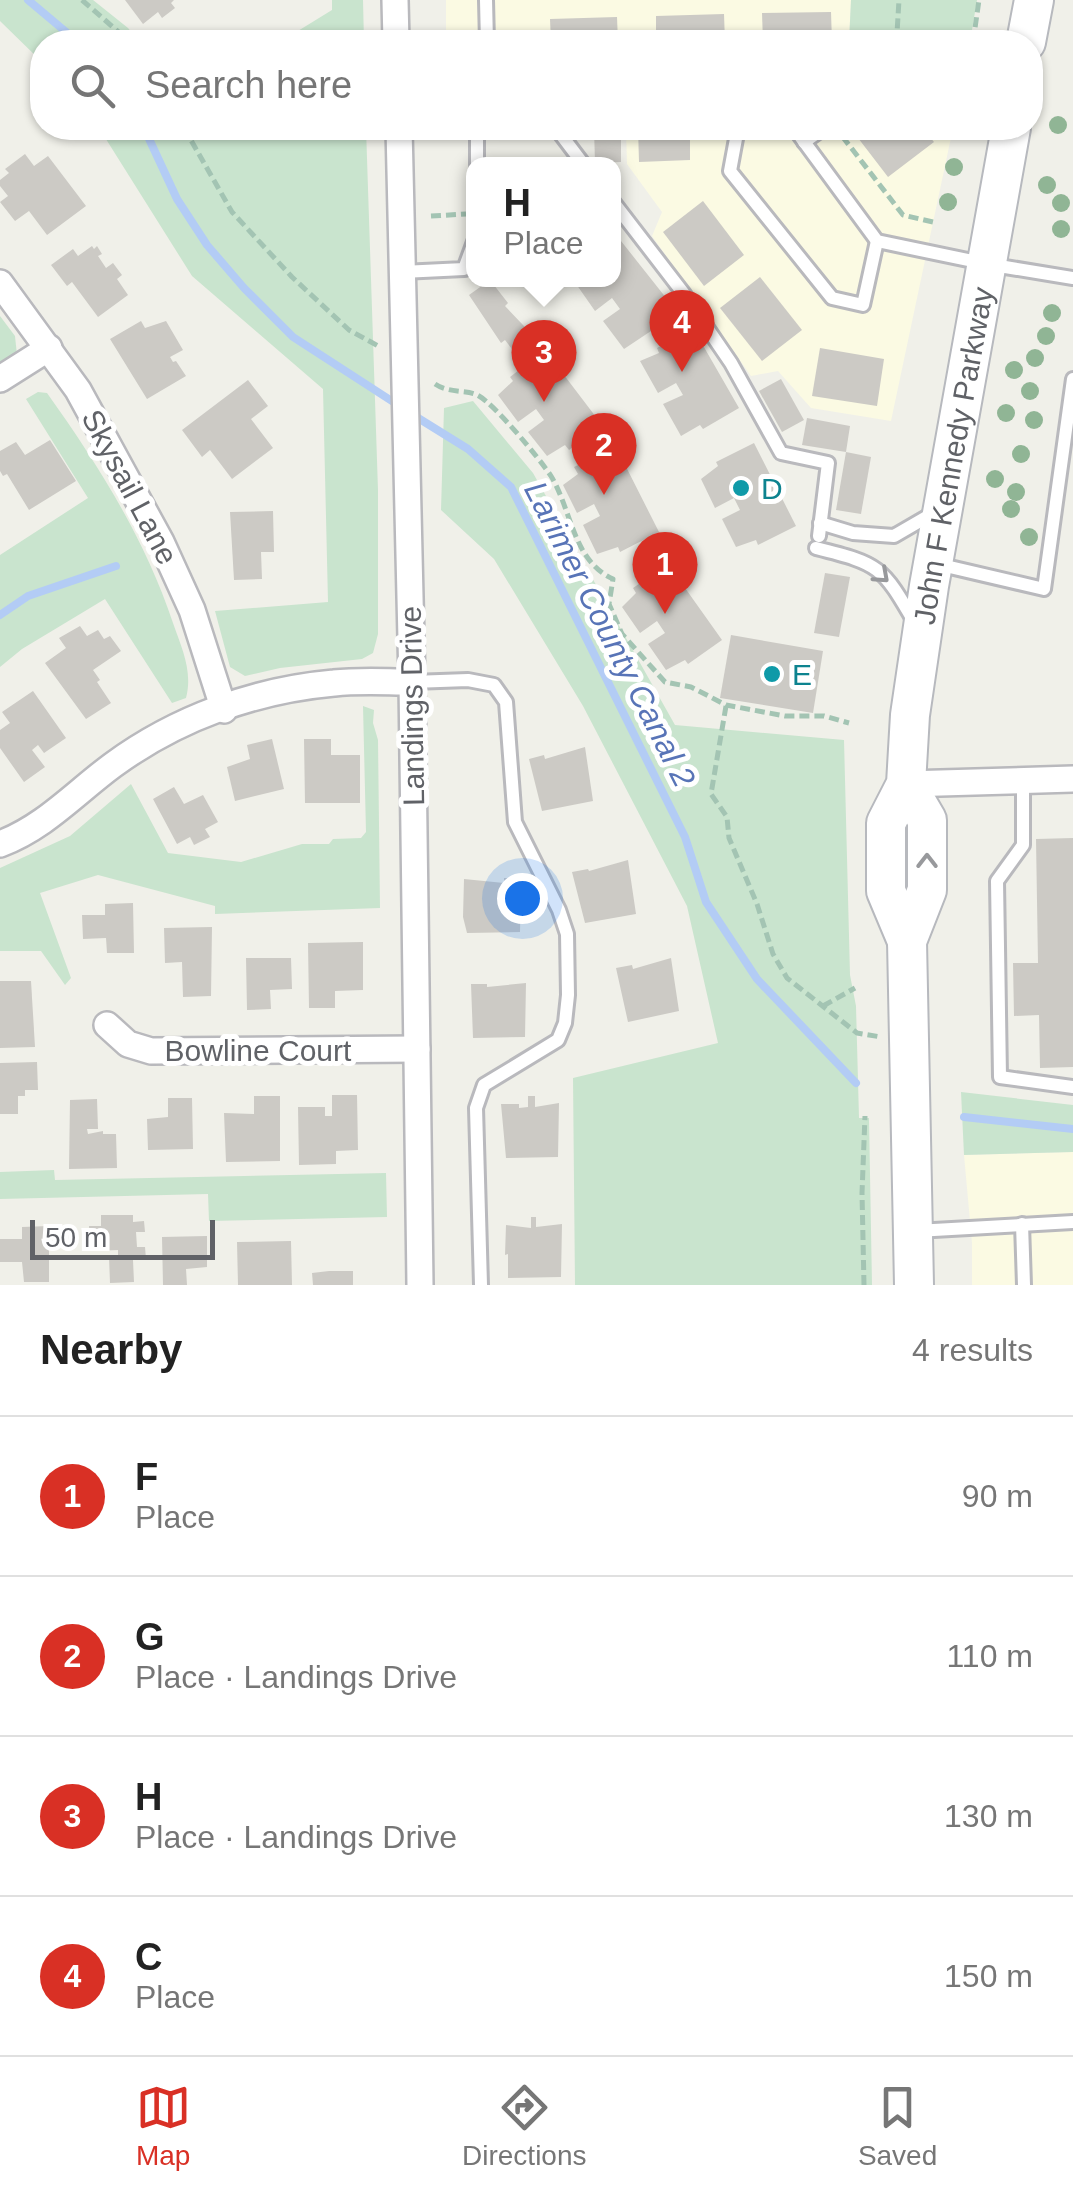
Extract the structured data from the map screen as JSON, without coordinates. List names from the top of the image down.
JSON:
{
  "streets": {
    "street": [
      "John F Kennedy Parkway",
      "Skysail Lane",
      "Landings Drive",
      "Bowline Court"
    ]
  },
  "crossings": [
    ["Landings Drive", "Bowline Court"]
  ],
  "water": ["Larimer County Canal 2"],
  "places": ["D", "E"],
  "scale_bar": "50 m",
  "page": {
    "search": "Search here",
    "popup": ["H", "Place"],
    "pins": [
      "4",
      "3",
      "2",
      "1"
    ],
    "scale": "50 m",
    "heading": ["Nearby", "4 results"],
    "list": [
      {
        "mark": "1",
        "name": "F",
        "note": "Place",
        "value": "90 m"
      },
      {
        "mark": "2",
        "name": "G",
        "note": "Place · Landings Drive",
        "value": "110 m"
      },
      {
        "mark": "3",
        "name": "H",
        "note": "Place · Landings Drive",
        "value": "130 m"
      },
      {
        "mark": "4",
        "name": "C",
        "note": "Place",
        "value": "150 m"
      }
    ],
    "nav": ["Map", "Directions", "Saved"]
  }
}
